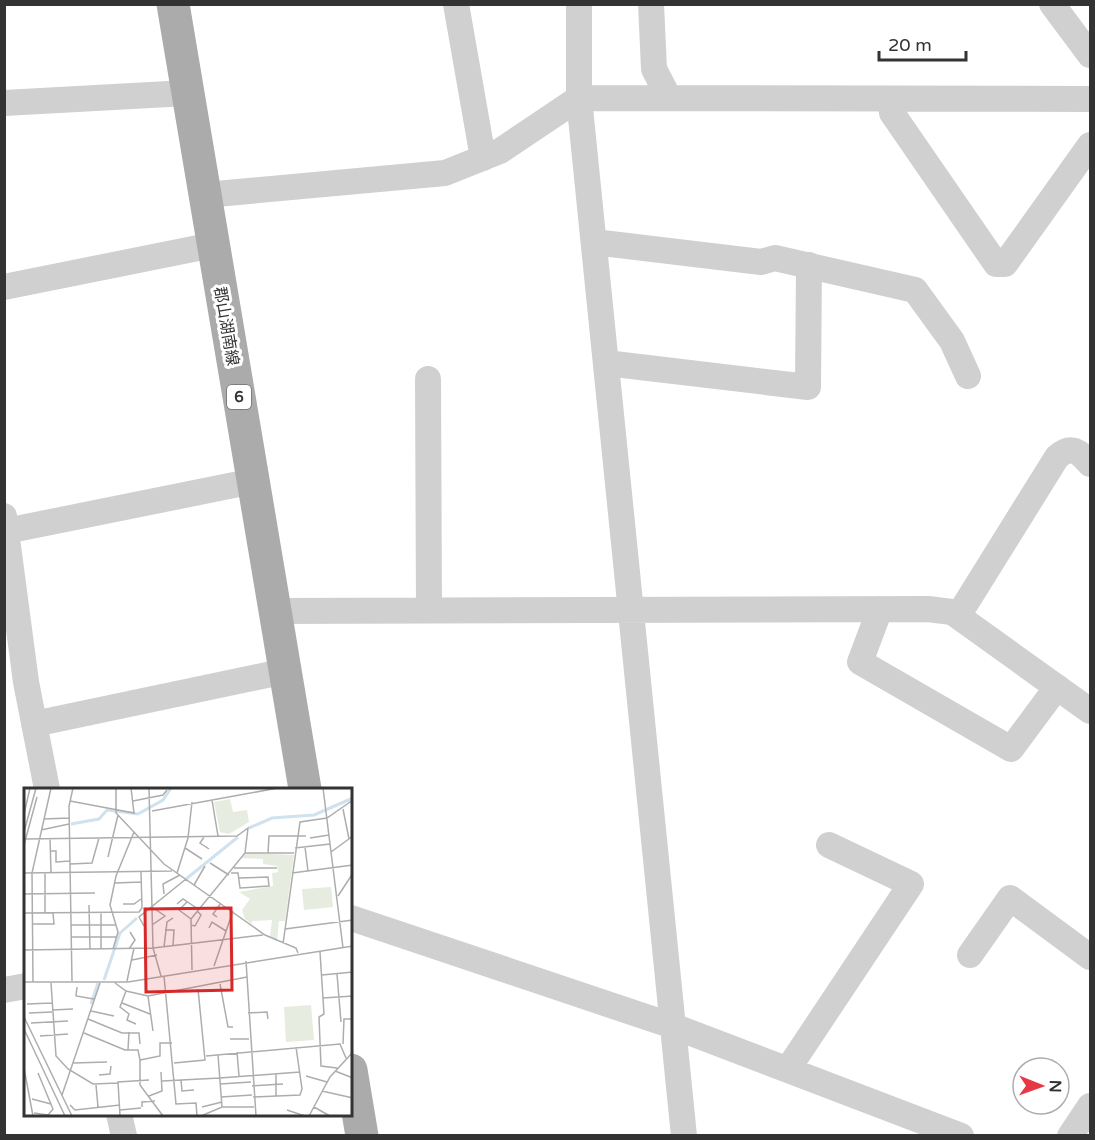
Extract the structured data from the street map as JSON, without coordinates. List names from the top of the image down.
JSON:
{
  "streets": {
    "main road": ["郡山湖南線", "6"]
  },
  "scale_bar": "20 m",
  "north": "right"
}
